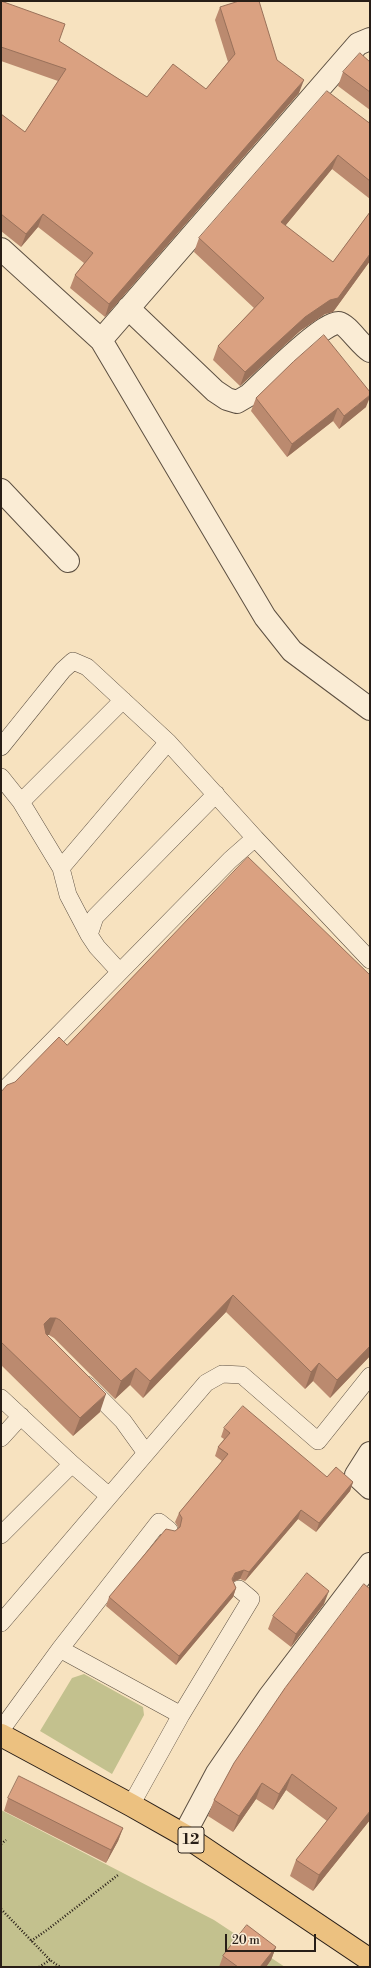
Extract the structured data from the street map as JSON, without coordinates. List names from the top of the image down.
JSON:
{
  "streets": {
    "highway": ["12"]
  },
  "scale_bar": "20 m"
}
